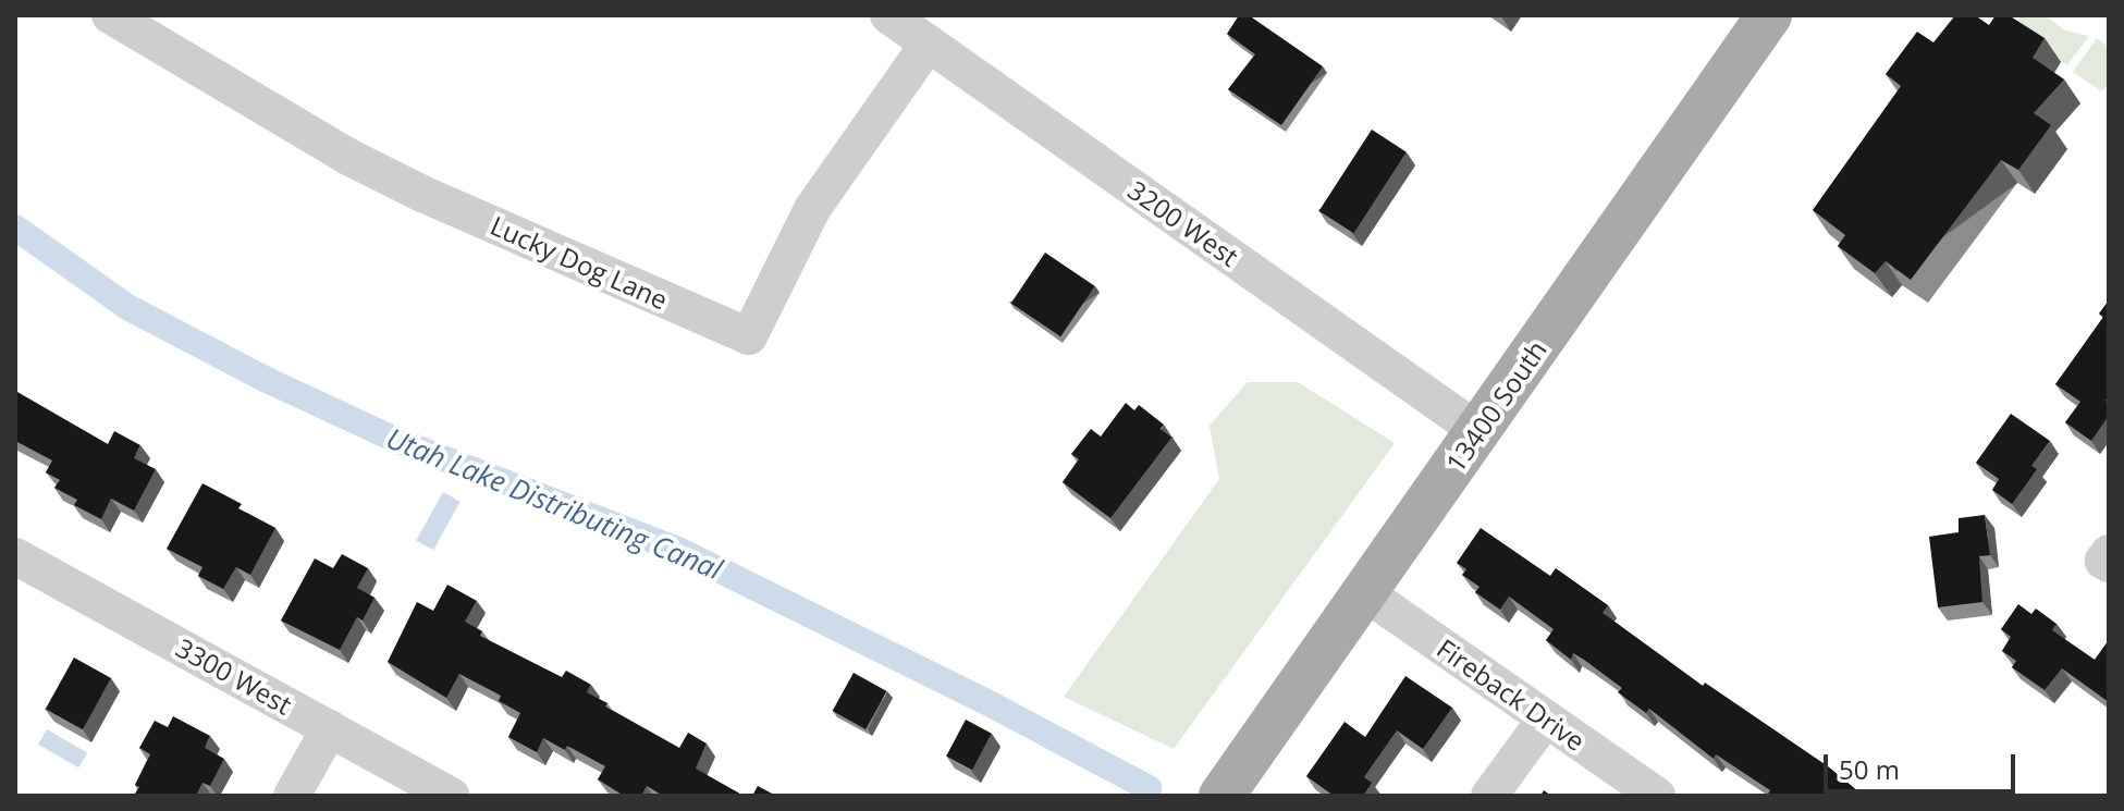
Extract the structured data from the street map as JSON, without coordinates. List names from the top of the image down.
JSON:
{
  "streets": {
    "main road": ["13400 South"],
    "street": [
      "3200 West",
      "Lucky Dog Lane",
      "3300 West",
      "Fireback Drive"
    ]
  },
  "crossings": [
    ["3200 West", "Lucky Dog Lane"],
    ["3200 West", "13400 South"],
    ["13400 South", "Fireback Drive"]
  ],
  "water": ["Utah Lake Distributing Canal"],
  "scale_bar": "50 m"
}
